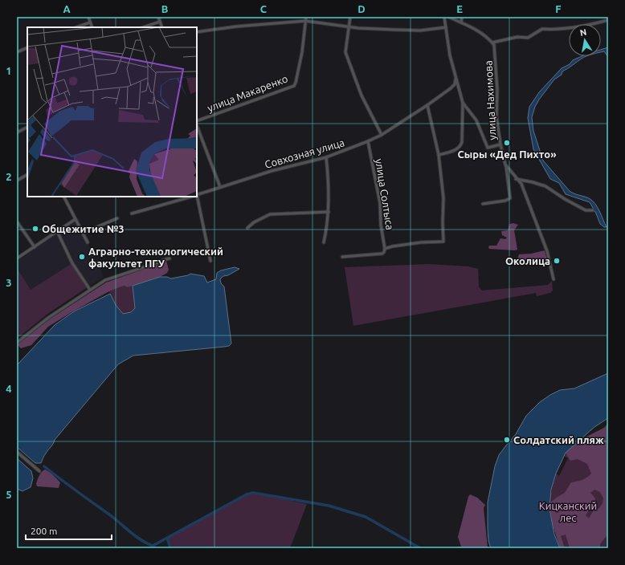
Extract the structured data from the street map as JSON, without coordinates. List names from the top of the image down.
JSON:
{
  "streets": {
    "street": [
      "улица Макаренко",
      "улица Нахимова",
      "Совхозная улица",
      "улица Солтыса"
    ]
  },
  "crossings": [
    ["Совхозная улица", "улица Солтыса"]
  ],
  "parks": ["Кицканский лес"],
  "places": [
    "Сыры «Дед Пихто»",
    "Общежитие №3",
    "Аграрно-технологический факультет ПГУ",
    "Околица",
    "Солдатский пляж"
  ],
  "scale_bar": "200 m",
  "north": "top",
  "grid": {
    "columns": [
      "A",
      "B",
      "C",
      "D",
      "E",
      "F"
    ],
    "rows": [
      "1",
      "2",
      "3",
      "4",
      "5"
    ]
  }
}
